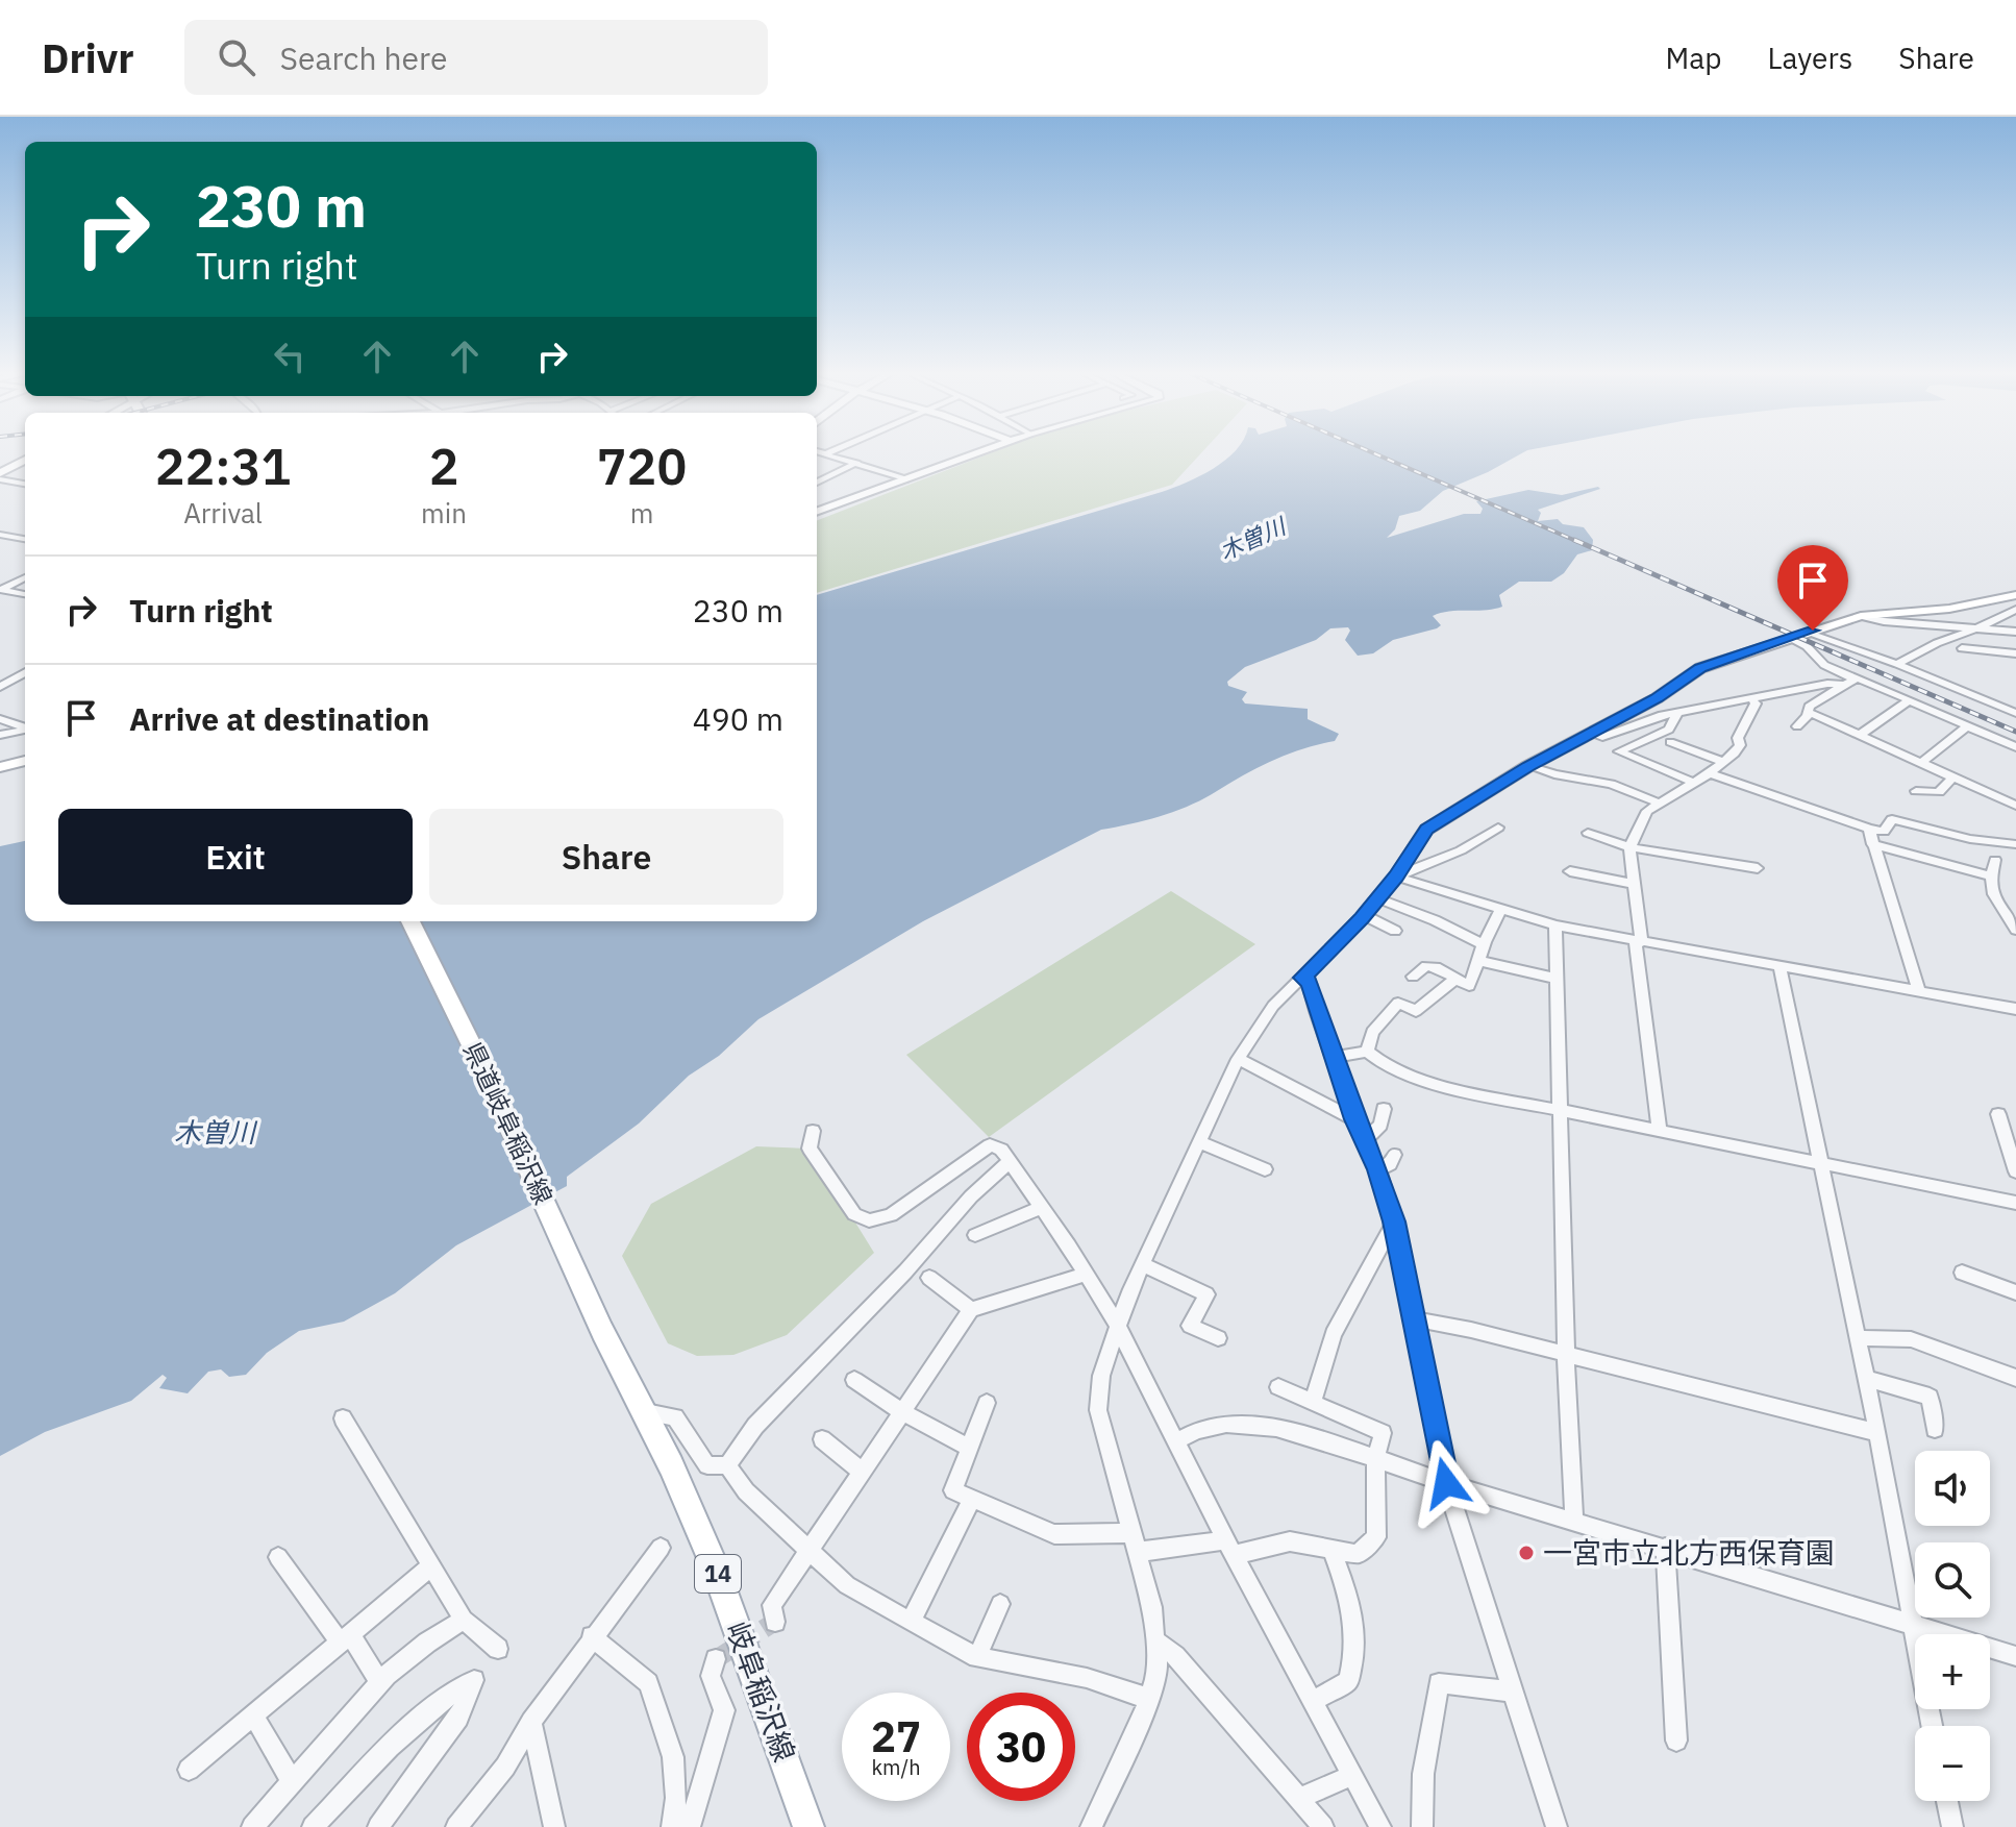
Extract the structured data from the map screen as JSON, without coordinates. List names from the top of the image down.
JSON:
{
  "streets": {
    "main road": ["県道岐阜稲沢線", "14", "岐阜稲沢線"]
  },
  "crossings": [
    ["県道岐阜稲沢線", "岐阜稲沢線"]
  ],
  "water": ["木曽川"],
  "places": ["一宮市立北方西保育園"],
  "page": {
    "header": "Drivr",
    "search": "Search here",
    "nav": ["Map", "Layers", "Share"],
    "turn": ["230 m", "Turn right"],
    "eta": [
      "22:31",
      "Arrival",
      "2",
      "min",
      "720",
      "m"
    ],
    "list": [
      {
        "name": "Turn right",
        "value": "230 m"
      },
      {
        "name": "Arrive at destination",
        "value": "490 m"
      }
    ],
    "buttons": ["Exit", "Share"],
    "map_buttons": ["+", "−"],
    "speed": "27 km/h",
    "limit": "30"
  }
}
